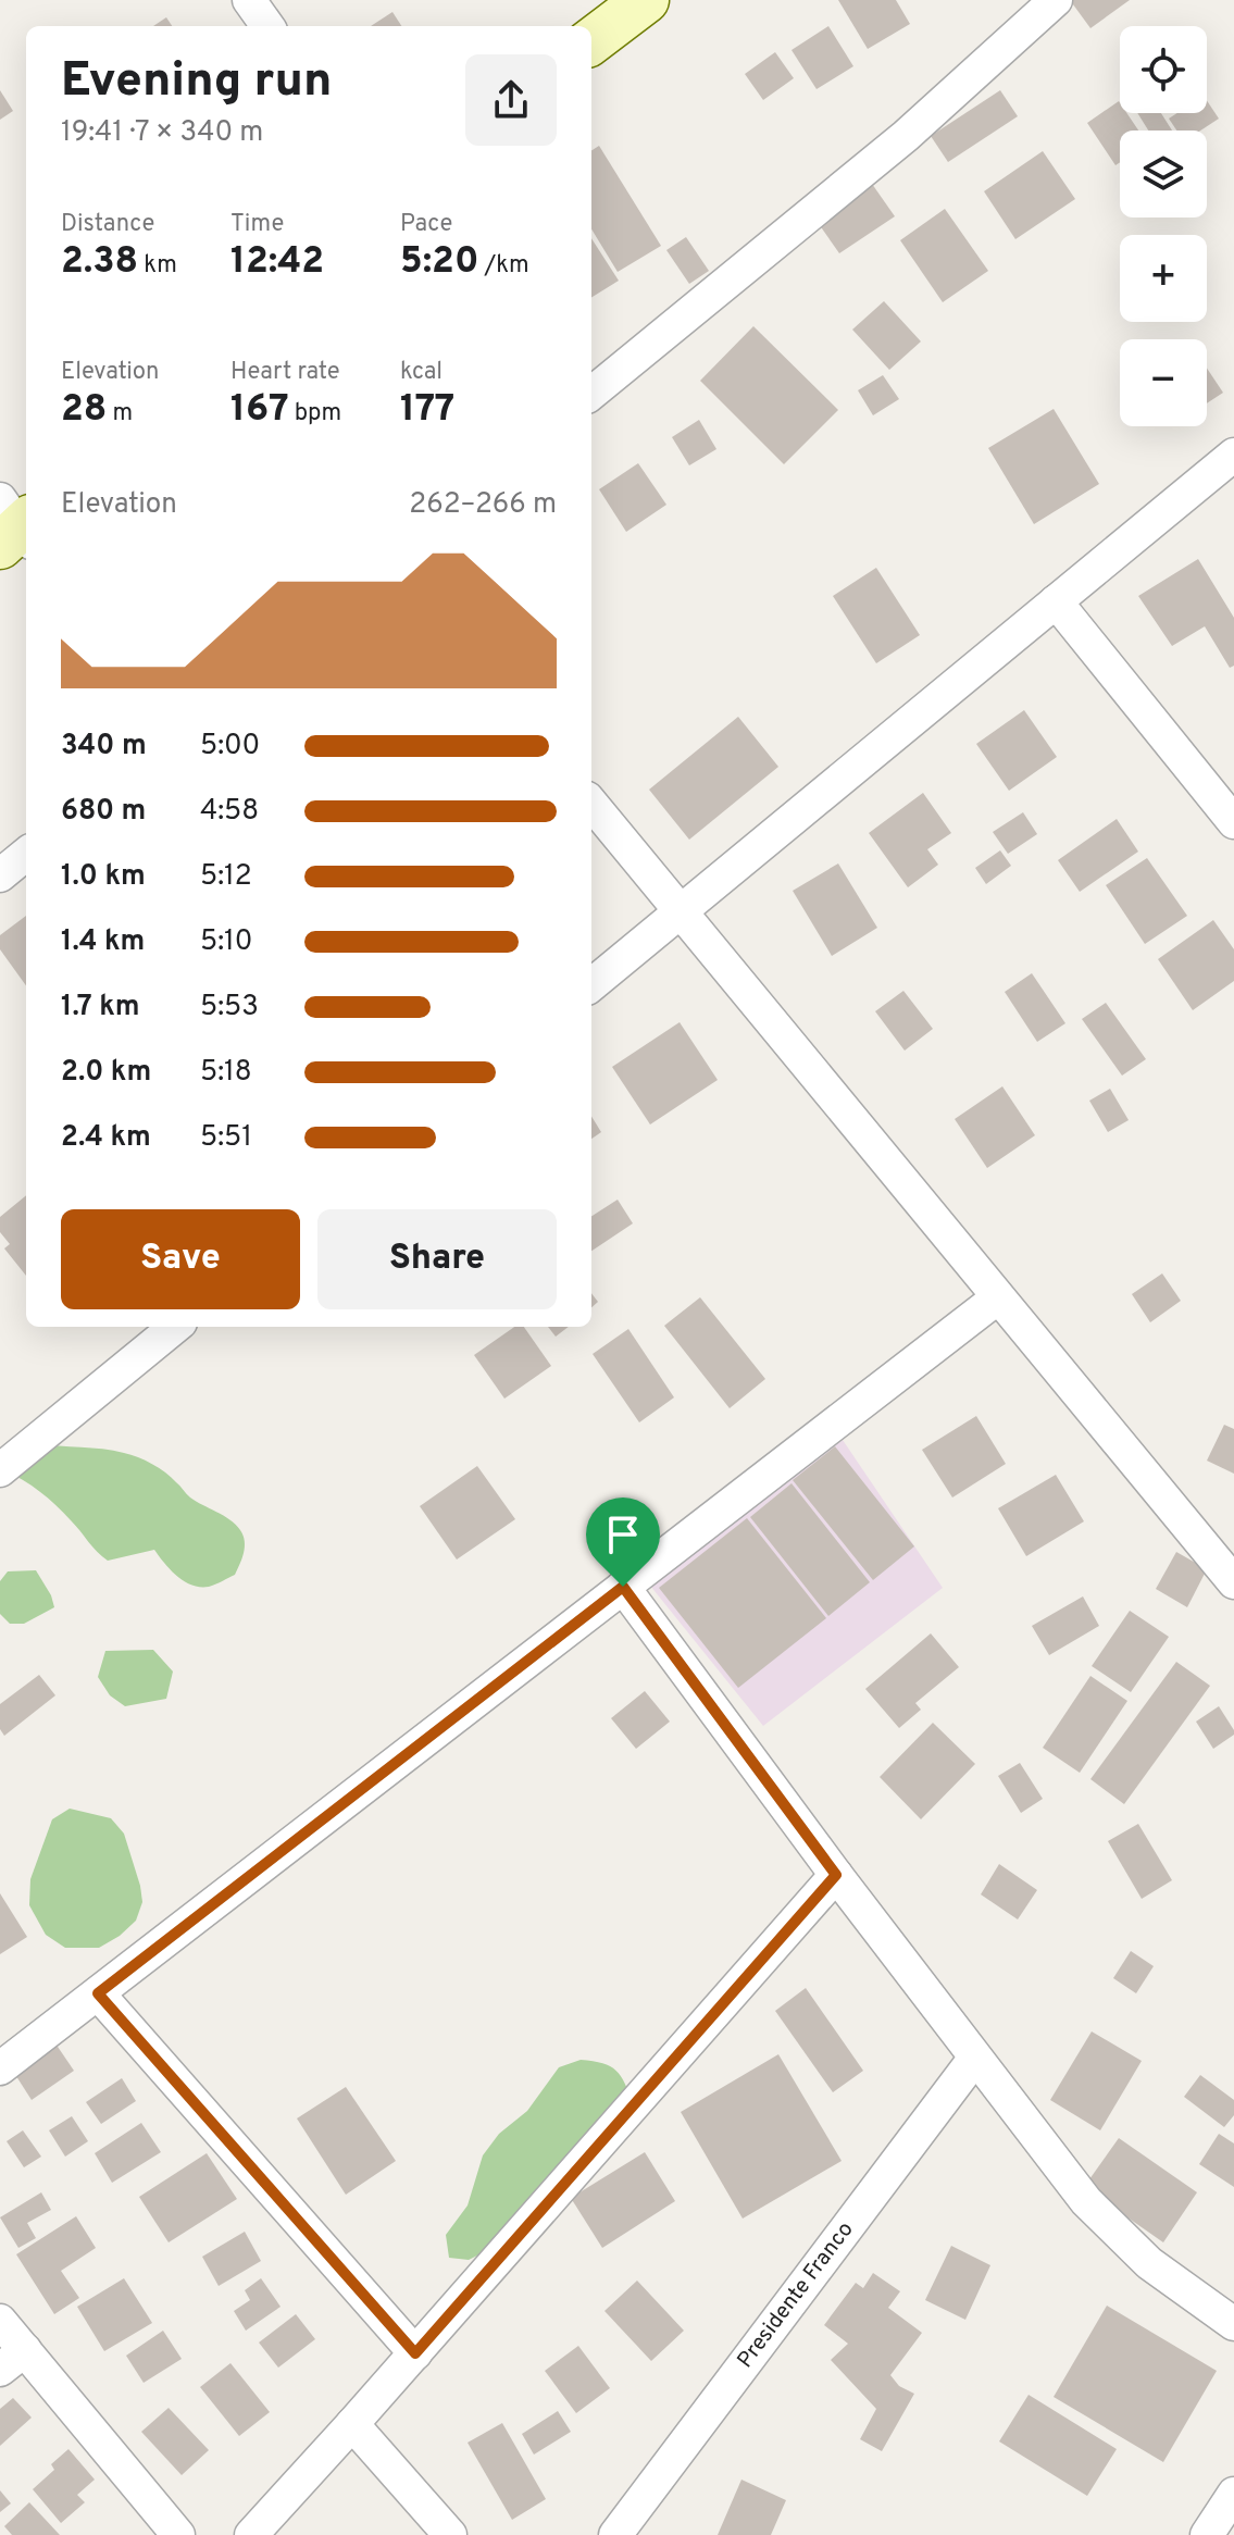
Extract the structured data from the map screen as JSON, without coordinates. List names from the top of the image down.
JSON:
{
  "streets": {
    "street": ["Presidente Franco"]
  },
  "page": {
    "map_buttons": ["+", "−"],
    "heading": ["Evening run", "19:41 · 7 × 340 m"],
    "stats": [
      ["Distance", "2.38 km"],
      ["Time", "12:42"],
      ["Pace", "5:20 /km"],
      ["Elevation", "28 m"],
      ["Heart rate", "167 bpm"],
      ["kcal", "177"]
    ],
    "chart": ["Elevation", "262–266 m"],
    "list": [
      {
        "name": "340 m",
        "note": "5:00"
      },
      {
        "name": "680 m",
        "note": "4:58"
      },
      {
        "name": "1.0 km",
        "note": "5:12"
      },
      {
        "name": "1.4 km",
        "note": "5:10"
      },
      {
        "name": "1.7 km",
        "note": "5:53"
      },
      {
        "name": "2.0 km",
        "note": "5:18"
      },
      {
        "name": "2.4 km",
        "note": "5:51"
      }
    ],
    "buttons": ["Save", "Share"]
  }
}
